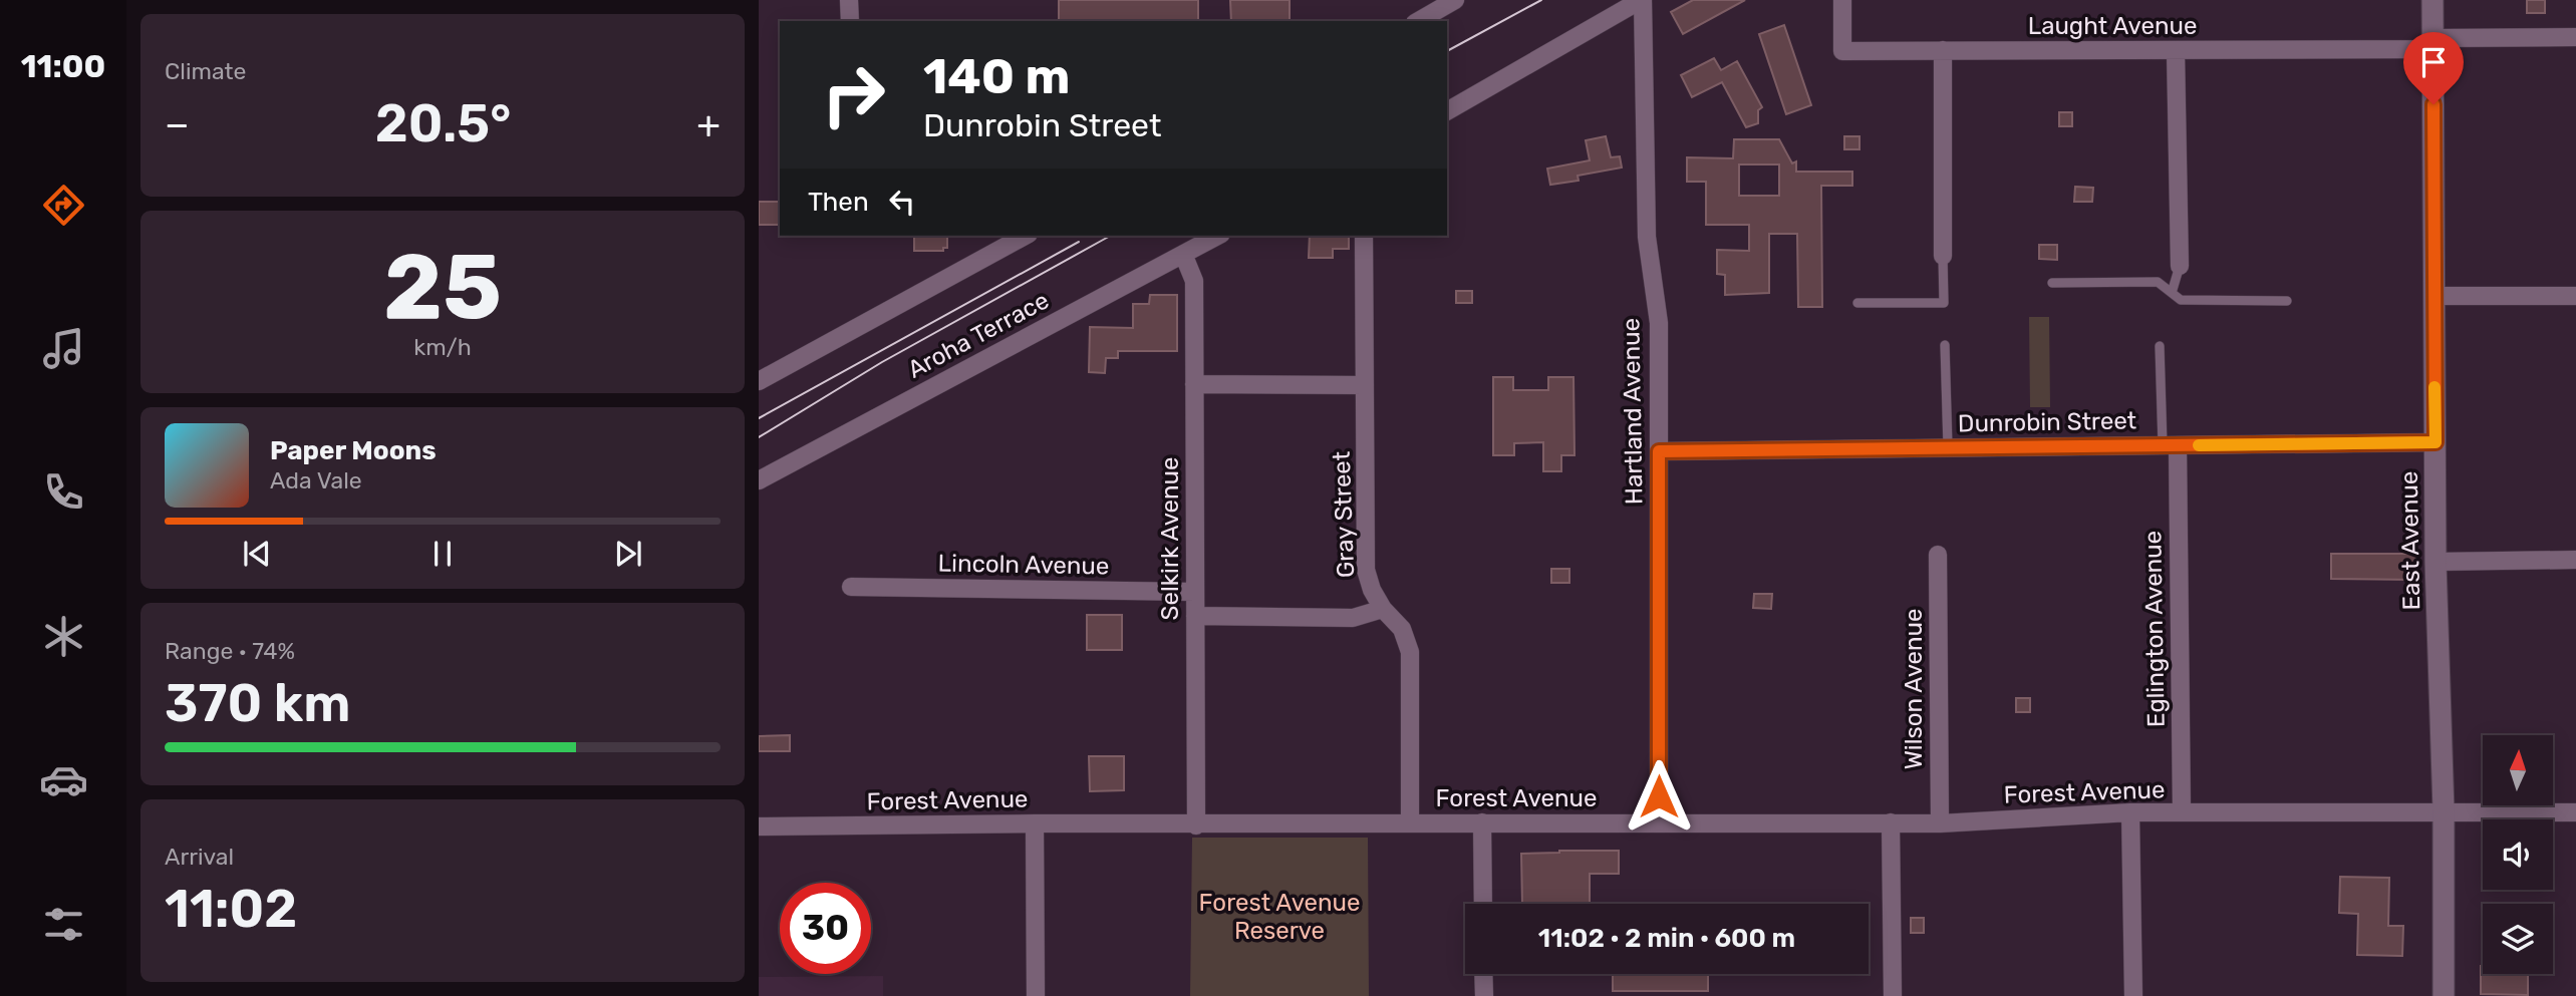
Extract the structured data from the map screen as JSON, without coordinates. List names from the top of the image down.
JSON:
{
  "streets": {
    "street": [
      "Laught Avenue",
      "Aroha Terrace",
      "Hartland Avenue",
      "Dunrobin Street",
      "Gray Street",
      "Selkirk Avenue",
      "East Avenue",
      "Lincoln Avenue",
      "Eglington Avenue",
      "Wilson Avenue",
      "Forest Avenue"
    ]
  },
  "crossings": [
    ["Laught Avenue", "East Avenue"],
    ["Aroha Terrace", "Selkirk Avenue"],
    ["Hartland Avenue", "Dunrobin Street"],
    ["Hartland Avenue", "Forest Avenue"],
    ["Dunrobin Street", "East Avenue"],
    ["Dunrobin Street", "Eglington Avenue"],
    ["Gray Street", "Forest Avenue"],
    ["Selkirk Avenue", "Lincoln Avenue"],
    ["Selkirk Avenue", "Forest Avenue"],
    ["East Avenue", "Forest Avenue"],
    ["Eglington Avenue", "Forest Avenue"],
    ["Wilson Avenue", "Forest Avenue"]
  ],
  "parks": ["Forest Avenue Reserve"],
  "north": "top",
  "page": {
    "tabs": "11:00",
    "tile": [
      "Climate",
      ["25", "km/h"],
      ["Range · 74%", "370 km"],
      ["Arrival", "11:02"]
    ],
    "turn": ["140 m", "Dunrobin Street"],
    "heat": ["−", "20.5°", "+"],
    "then": "Then",
    "song": ["Paper Moons", "Ada Vale"],
    "limit": "30",
    "trip": "11:02 · 2 min · 600 m"
  }
}
